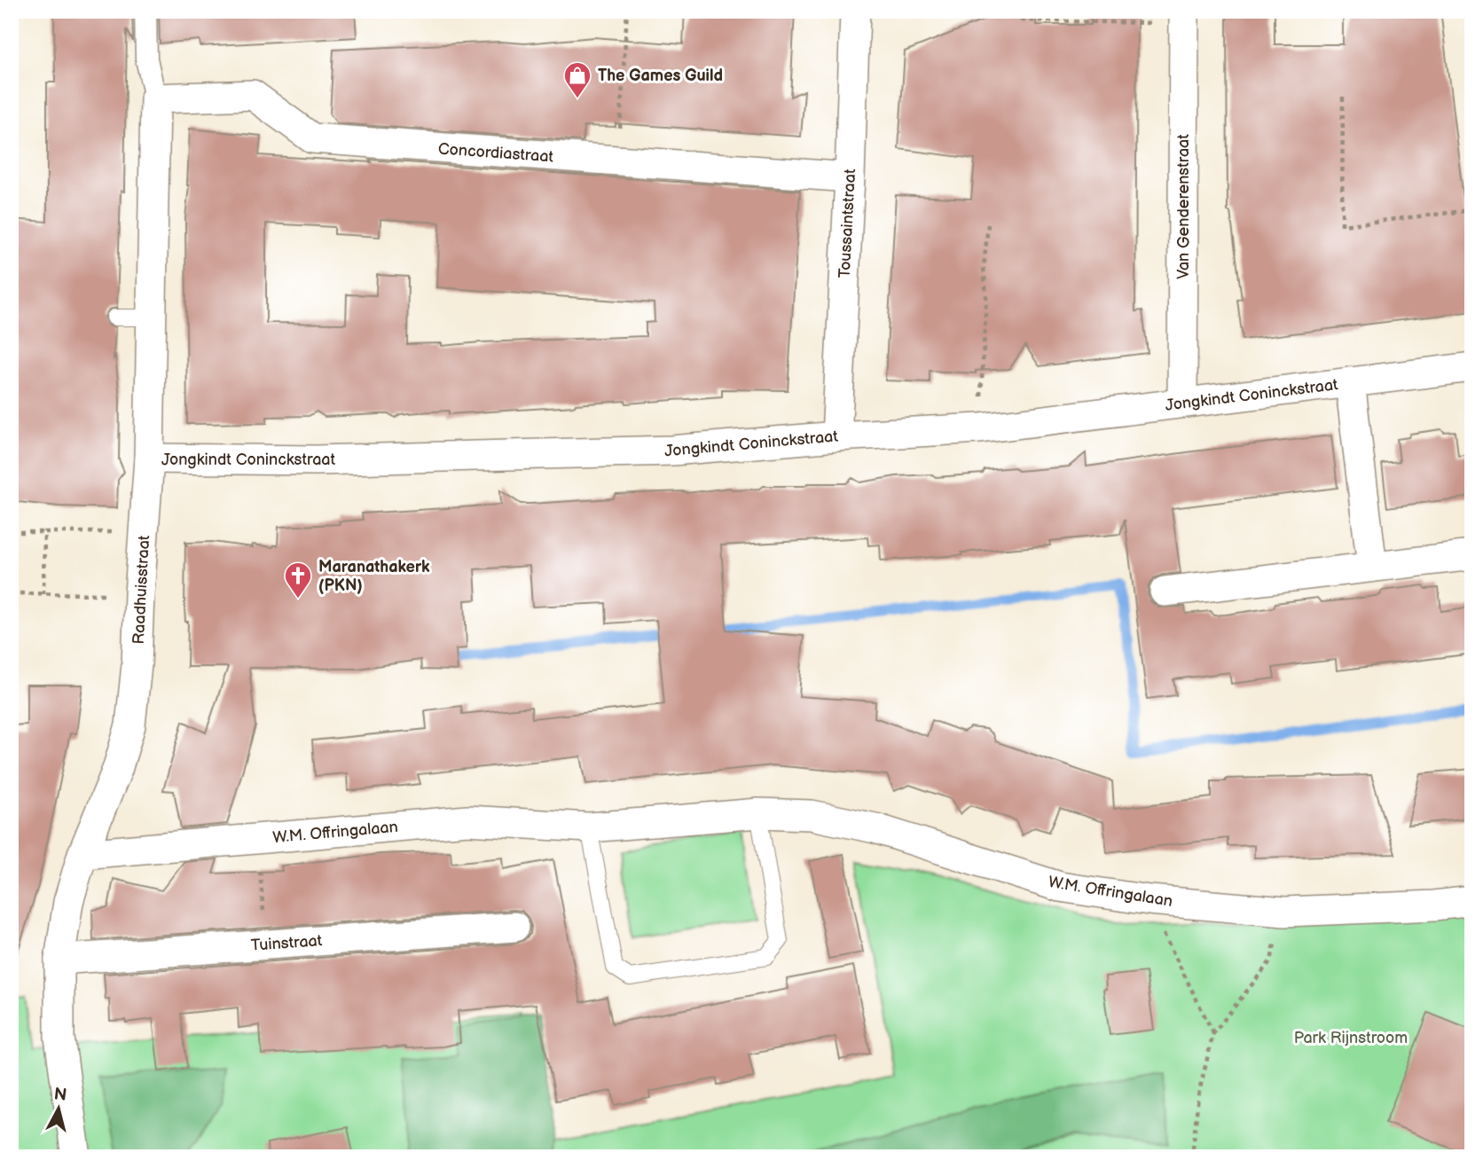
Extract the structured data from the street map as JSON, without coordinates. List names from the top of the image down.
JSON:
{
  "streets": {
    "street": [
      "Concordiastraat",
      "Van Genderenstraat",
      "Toussaintstraat",
      "Jongkindt Coninckstraat",
      "Raadhuisstraat",
      "W.M. Offringalaan",
      "Tuinstraat"
    ]
  },
  "crossings": [
    ["Concordiastraat", "Toussaintstraat"],
    ["Concordiastraat", "Raadhuisstraat"],
    ["Van Genderenstraat", "Jongkindt Coninckstraat"],
    ["Toussaintstraat", "Jongkindt Coninckstraat"],
    ["Jongkindt Coninckstraat", "Raadhuisstraat"],
    ["Raadhuisstraat", "W.M. Offringalaan"],
    ["Raadhuisstraat", "Tuinstraat"]
  ],
  "parks": ["Park Rijnstroom"],
  "places": {
    "shop": ["The Games Guild"],
    "church": ["Maranathakerk (PKN)"]
  },
  "north": "top"
}
